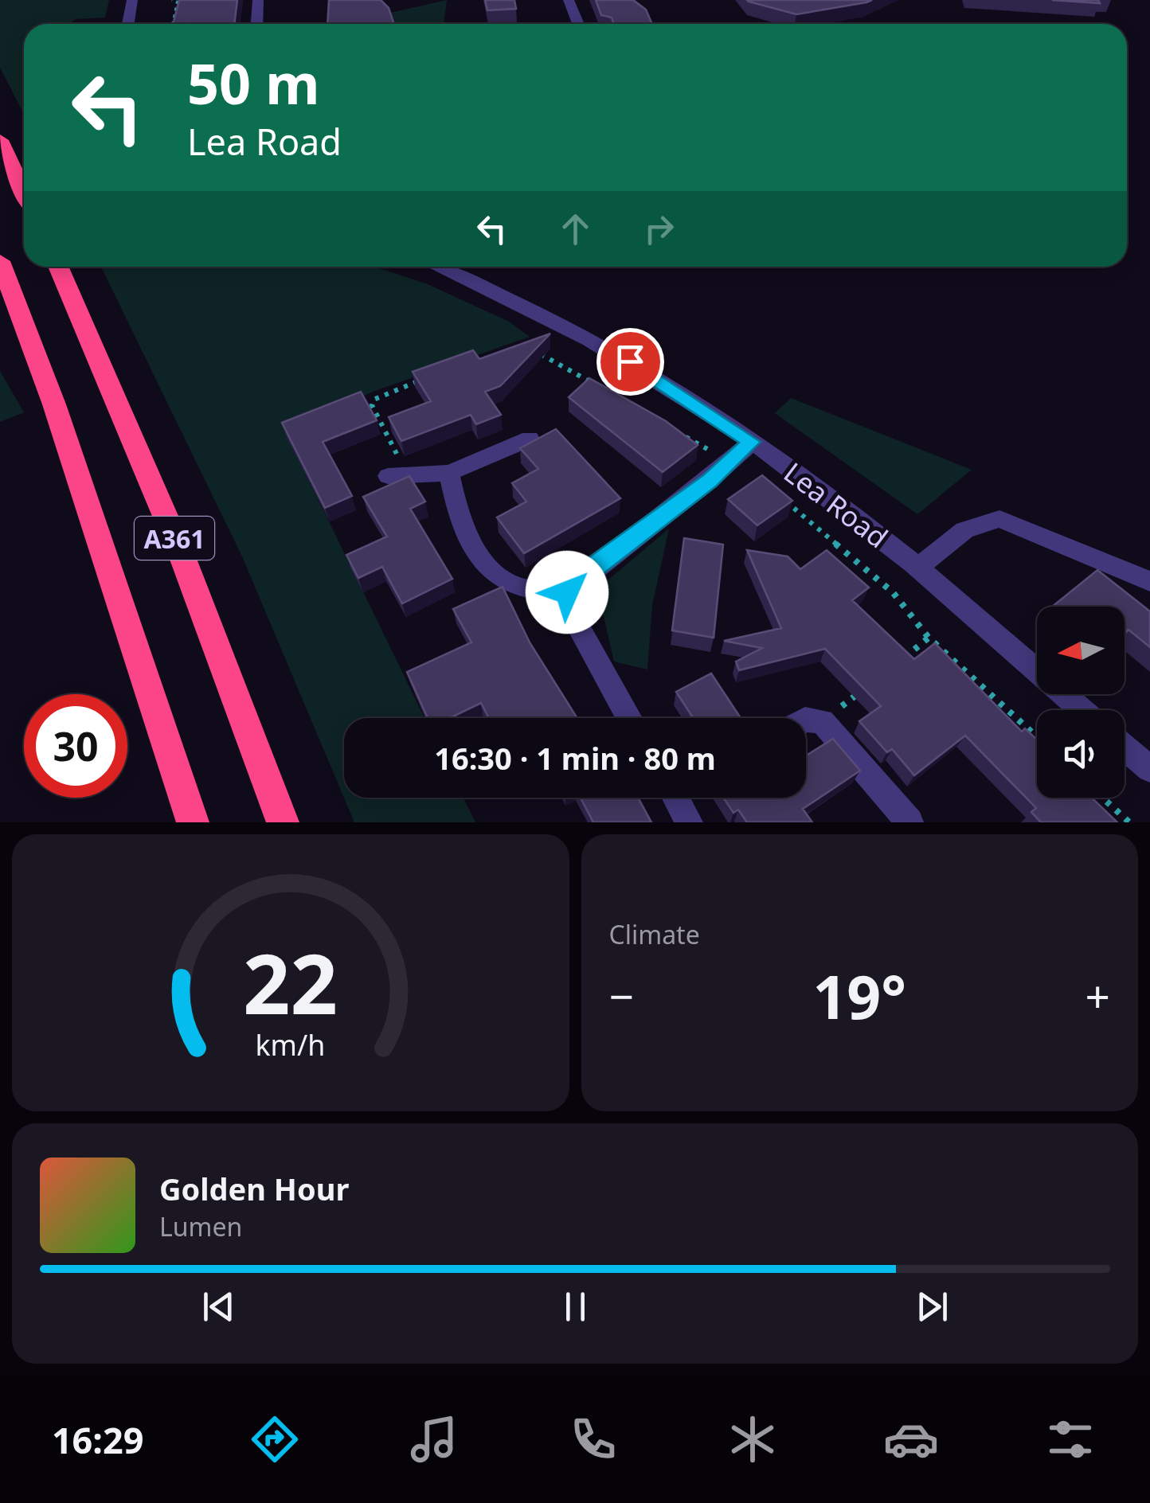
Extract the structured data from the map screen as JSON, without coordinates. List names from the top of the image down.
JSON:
{
  "streets": {
    "highway": ["A361"],
    "street": ["Lea Road"]
  },
  "north": "left",
  "page": {
    "turn": ["50 m", "Lea Road"],
    "limit": "30",
    "trip": "16:30 · 1 min · 80 m",
    "tile": "Climate",
    "heat": ["−", "19°", "+"],
    "song": ["Golden Hour", "Lumen"],
    "tabs": "16:29",
    "gauge": ["22", "km/h"]
  }
}
